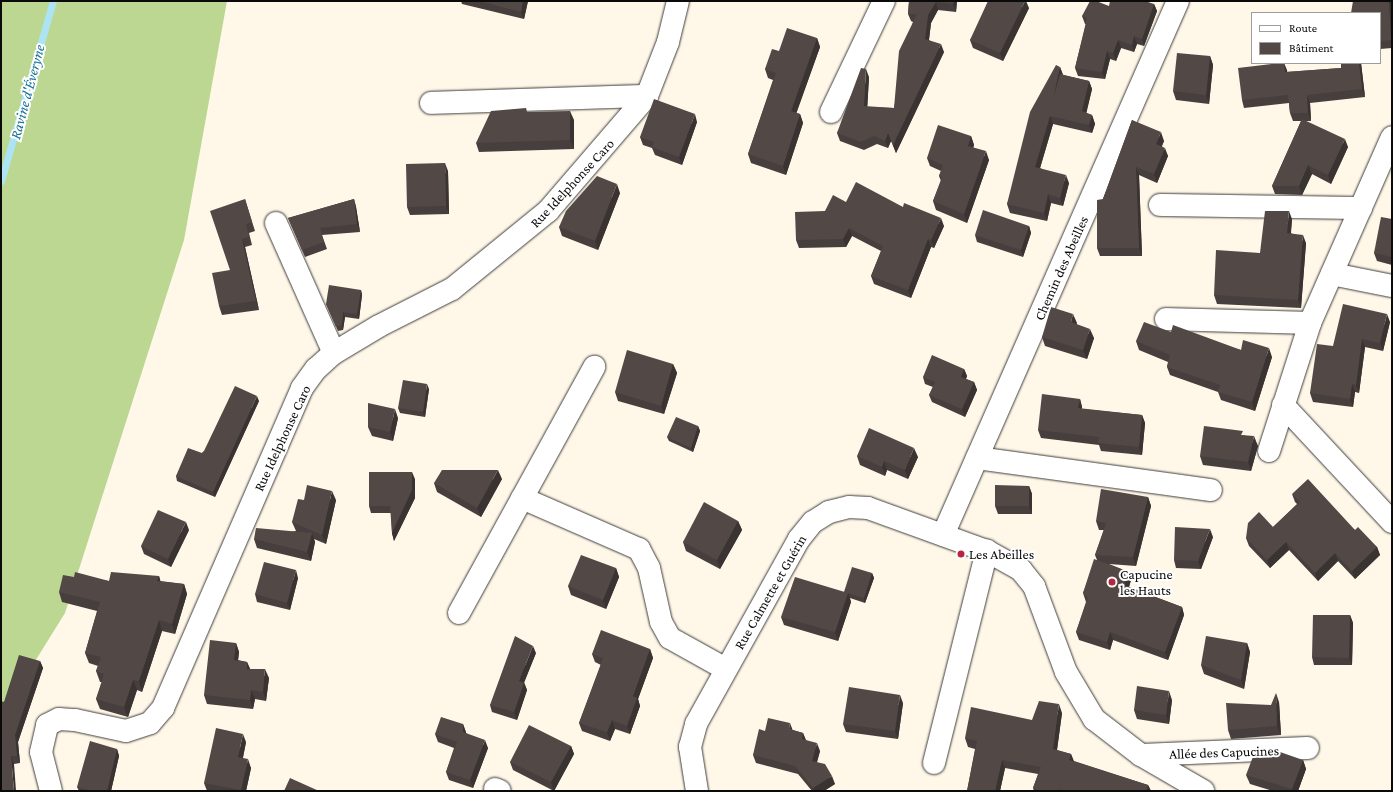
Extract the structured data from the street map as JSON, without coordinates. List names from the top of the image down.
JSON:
{
  "streets": {
    "street": [
      "Rue Idelphonse Caro",
      "Chemin des Abeilles",
      "Rue Calmette et Guérin",
      "Allée des Capucines"
    ]
  },
  "crossings": [
    ["Chemin des Abeilles", "Rue Calmette et Guérin"],
    ["Rue Calmette et Guérin", "Allée des Capucines"]
  ],
  "water": ["Ravine d'Éveryne"],
  "places": ["Les Abeilles", "Capucine les Hauts"],
  "legend": ["Route", "Bâtiment"]
}
